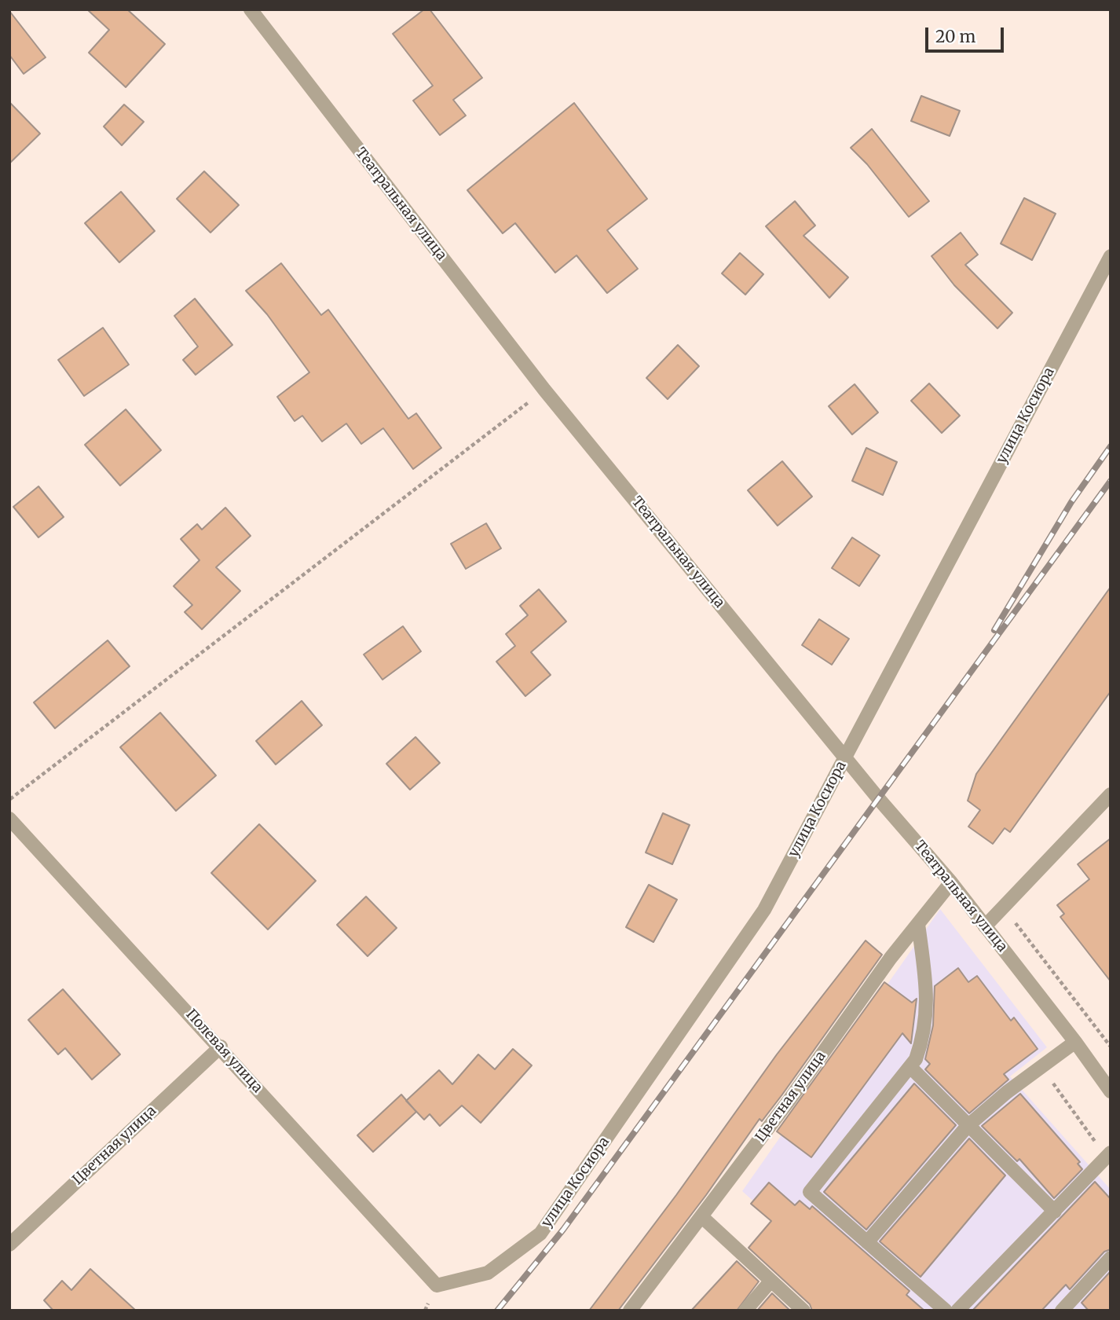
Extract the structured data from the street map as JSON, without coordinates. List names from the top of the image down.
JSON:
{
  "streets": {
    "street": [
      "Театральная улица",
      "улица Косиора",
      "Полевая улица",
      "Цветная улица"
    ]
  },
  "crossings": [
    ["Театральная улица", "улица Косиора"],
    ["Театральная улица", "Цветная улица"],
    ["улица Косиора", "Полевая улица"],
    ["Полевая улица", "Цветная улица"]
  ],
  "scale_bar": "20 m"
}
